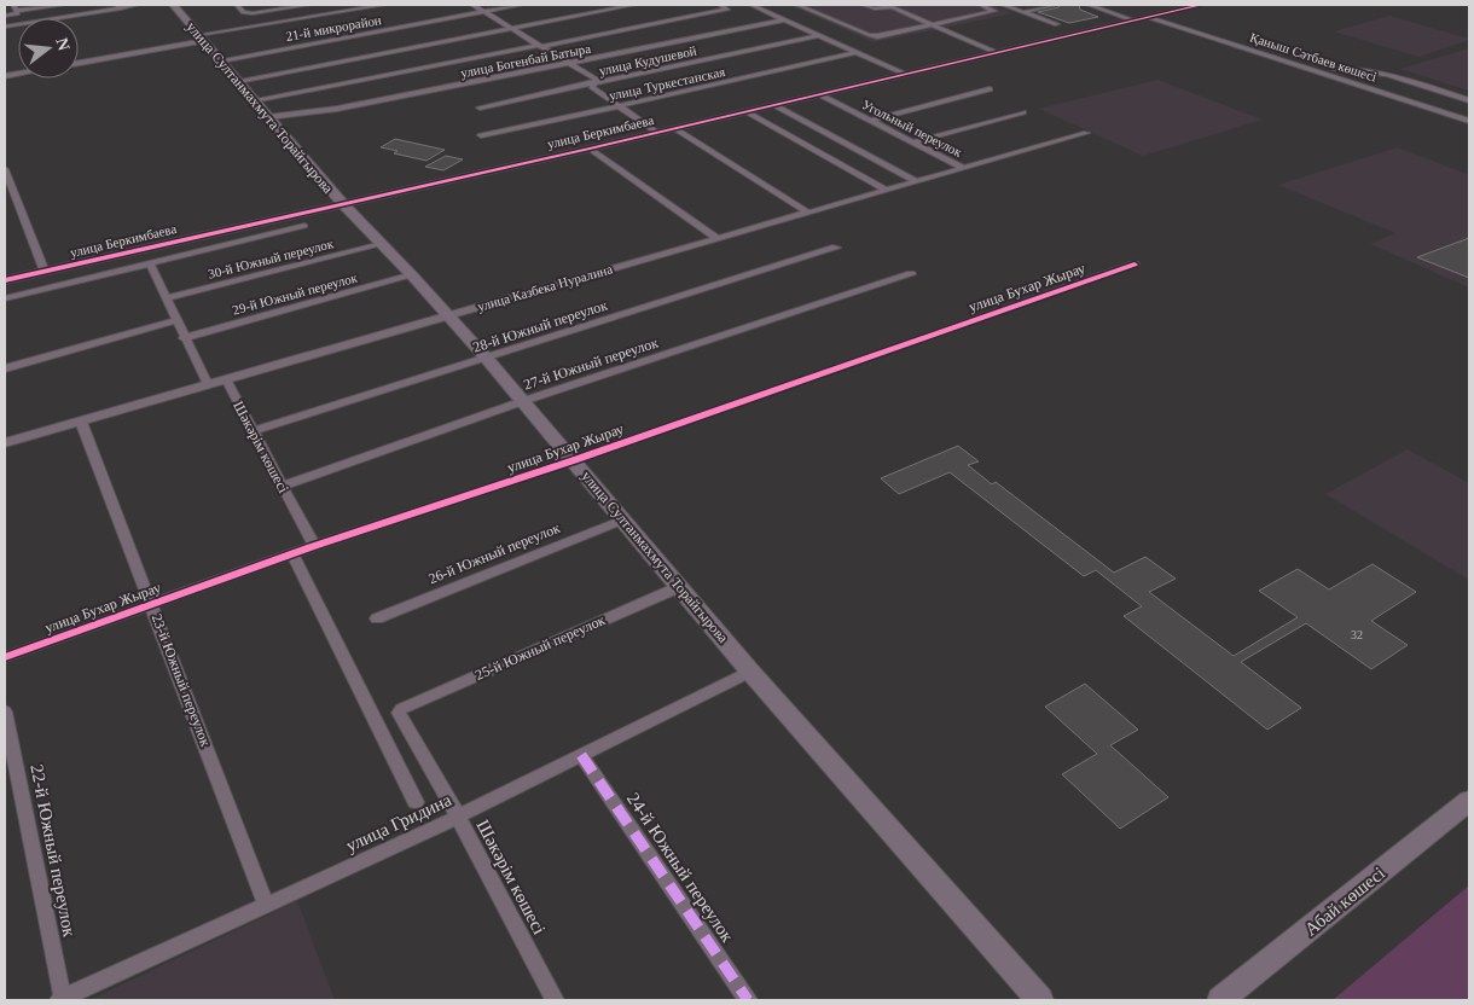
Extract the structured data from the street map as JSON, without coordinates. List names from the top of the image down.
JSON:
{
  "streets": {
    "main road": ["улица Султанмахмута Торайгырова", "Абай көшесі"],
    "street": [
      "21-й микрорайон",
      "Қаныш Сәтбаев көшесі",
      "улица Богенбай Батыра",
      "улица Кудушевой",
      "улица Туркестанская",
      "Угольный переулок",
      "улица Беркимбаева",
      "30-й Южный переулок",
      "улица Казбека Нуралина",
      "улица Бухар Жырау",
      "29-й Южный переулок",
      "28-й Южный переулок",
      "27-й Южный переулок",
      "Шәкәрім көшесі",
      "26-й Южный переулок",
      "25-й Южный переулок",
      "23-й Южный переулок",
      "улица Гридина",
      "22-й Южный переулок",
      "24-й Южный переулок"
    ]
  },
  "crossings": [
    ["21-й микрорайон", "улица Султанмахмута Торайгырова"],
    ["Қаныш Сәтбаев көшесі", "улица Беркимбаева"],
    ["улица Богенбай Батыра", "улица Султанмахмута Торайгырова"],
    ["улица Султанмахмута Торайгырова", "улица Беркимбаева"],
    ["улица Султанмахмута Торайгырова", "30-й Южный переулок"],
    ["улица Султанмахмута Торайгырова", "улица Казбека Нуралина"],
    ["улица Султанмахмута Торайгырова", "улица Бухар Жырау"],
    ["улица Султанмахмута Торайгырова", "29-й Южный переулок"],
    ["улица Султанмахмута Торайгырова", "28-й Южный переулок"],
    ["улица Султанмахмута Торайгырова", "27-й Южный переулок"],
    ["улица Султанмахмута Торайгырова", "26-й Южный переулок"],
    ["улица Султанмахмута Торайгырова", "25-й Южный переулок"],
    ["улица Султанмахмута Торайгырова", "улица Гридина"],
    ["Угольный переулок", "улица Беркимбаева"],
    ["Угольный переулок", "улица Казбека Нуралина"],
    ["улица Казбека Нуралина", "Шәкәрім көшесі"],
    ["улица Казбека Нуралина", "23-й Южный переулок"],
    ["улица Бухар Жырау", "Шәкәрім көшесі"],
    ["улица Бухар Жырау", "23-й Южный переулок"],
    ["28-й Южный переулок", "Шәкәрім көшесі"],
    ["27-й Южный переулок", "Шәкәрім көшесі"],
    ["Шәкәрім көшесі", "25-й Южный переулок"],
    ["Шәкәрім көшесі", "улица Гридина"],
    ["23-й Южный переулок", "улица Гридина"],
    ["улица Гридина", "22-й Южный переулок"],
    ["улица Гридина", "24-й Южный переулок"]
  ],
  "house_numbers": ["32"],
  "north": "right"
}
